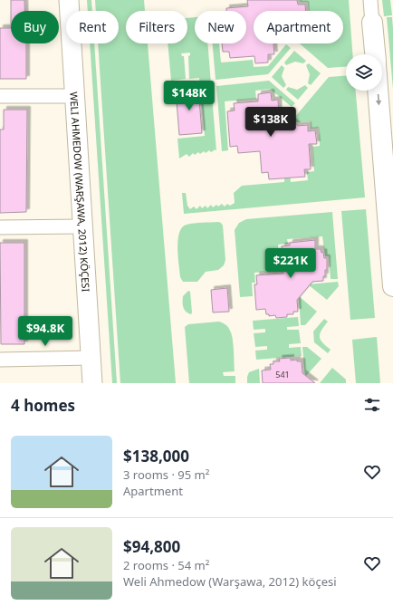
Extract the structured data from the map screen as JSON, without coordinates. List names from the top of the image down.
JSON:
{
  "streets": {
    "street": ["WELI AHMEDOW (WARŞAWA, 2012) KÖÇESI"]
  },
  "house_numbers": ["541"],
  "page": {
    "chip": [
      "Buy",
      "Rent",
      "Filters",
      "New",
      "Apartment"
    ],
    "price": [
      "$148K",
      "$138K",
      "$221K",
      "$94.8K"
    ],
    "heading": "4 homes",
    "list": [
      {
        "name": "$138,000",
        "note": "3 rooms · 95 m² · Apartment"
      },
      {
        "name": "$94,800",
        "note": "2 rooms · 54 m² · Weli Ahmedow (Warşawa, 2012) köçesi"
      }
    ]
  }
}
